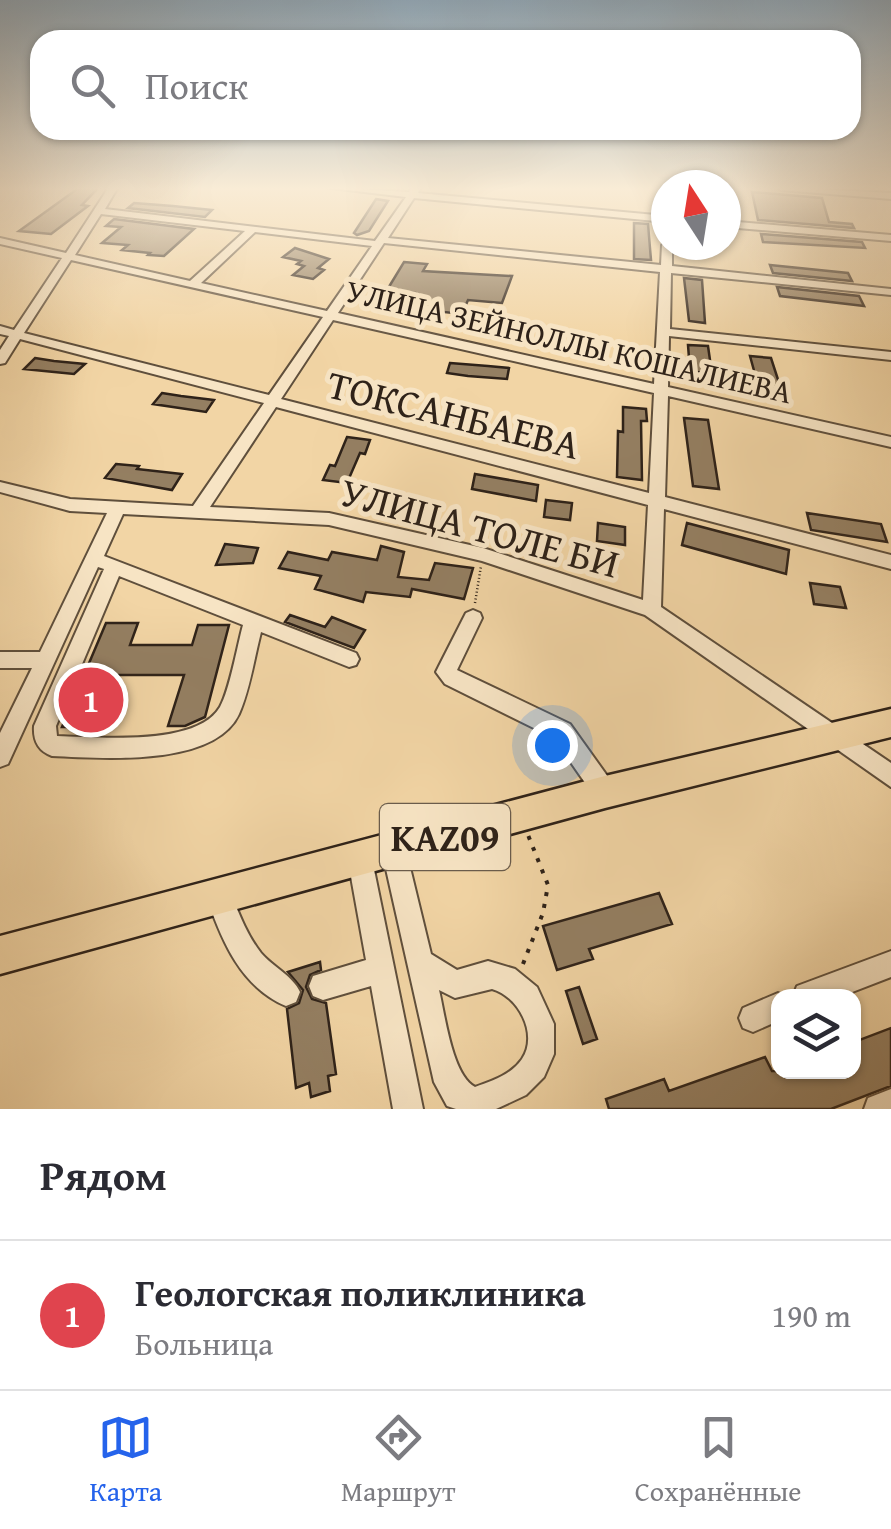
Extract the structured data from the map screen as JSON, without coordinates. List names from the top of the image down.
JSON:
{
  "streets": {
    "highway": ["KAZ09"],
    "street": ["УЛИЦА ЗЕЙНОЛЛЫ КОШАЛИЕВА", "ТОКСАНБАЕВА", "УЛИЦА ТОЛЕ БИ"]
  },
  "crossings": [
    ["УЛИЦА ТОЛЕ БИ", "KAZ09"]
  ],
  "north": "top",
  "page": {
    "search": "Поиск",
    "pins": "1",
    "heading": "Рядом",
    "list": [
      {
        "mark": "1",
        "name": "Геологская поликлиника",
        "note": "Больница",
        "value": "190 m"
      }
    ],
    "nav": ["Карта", "Маршрут", "Сохранённые"]
  }
}
